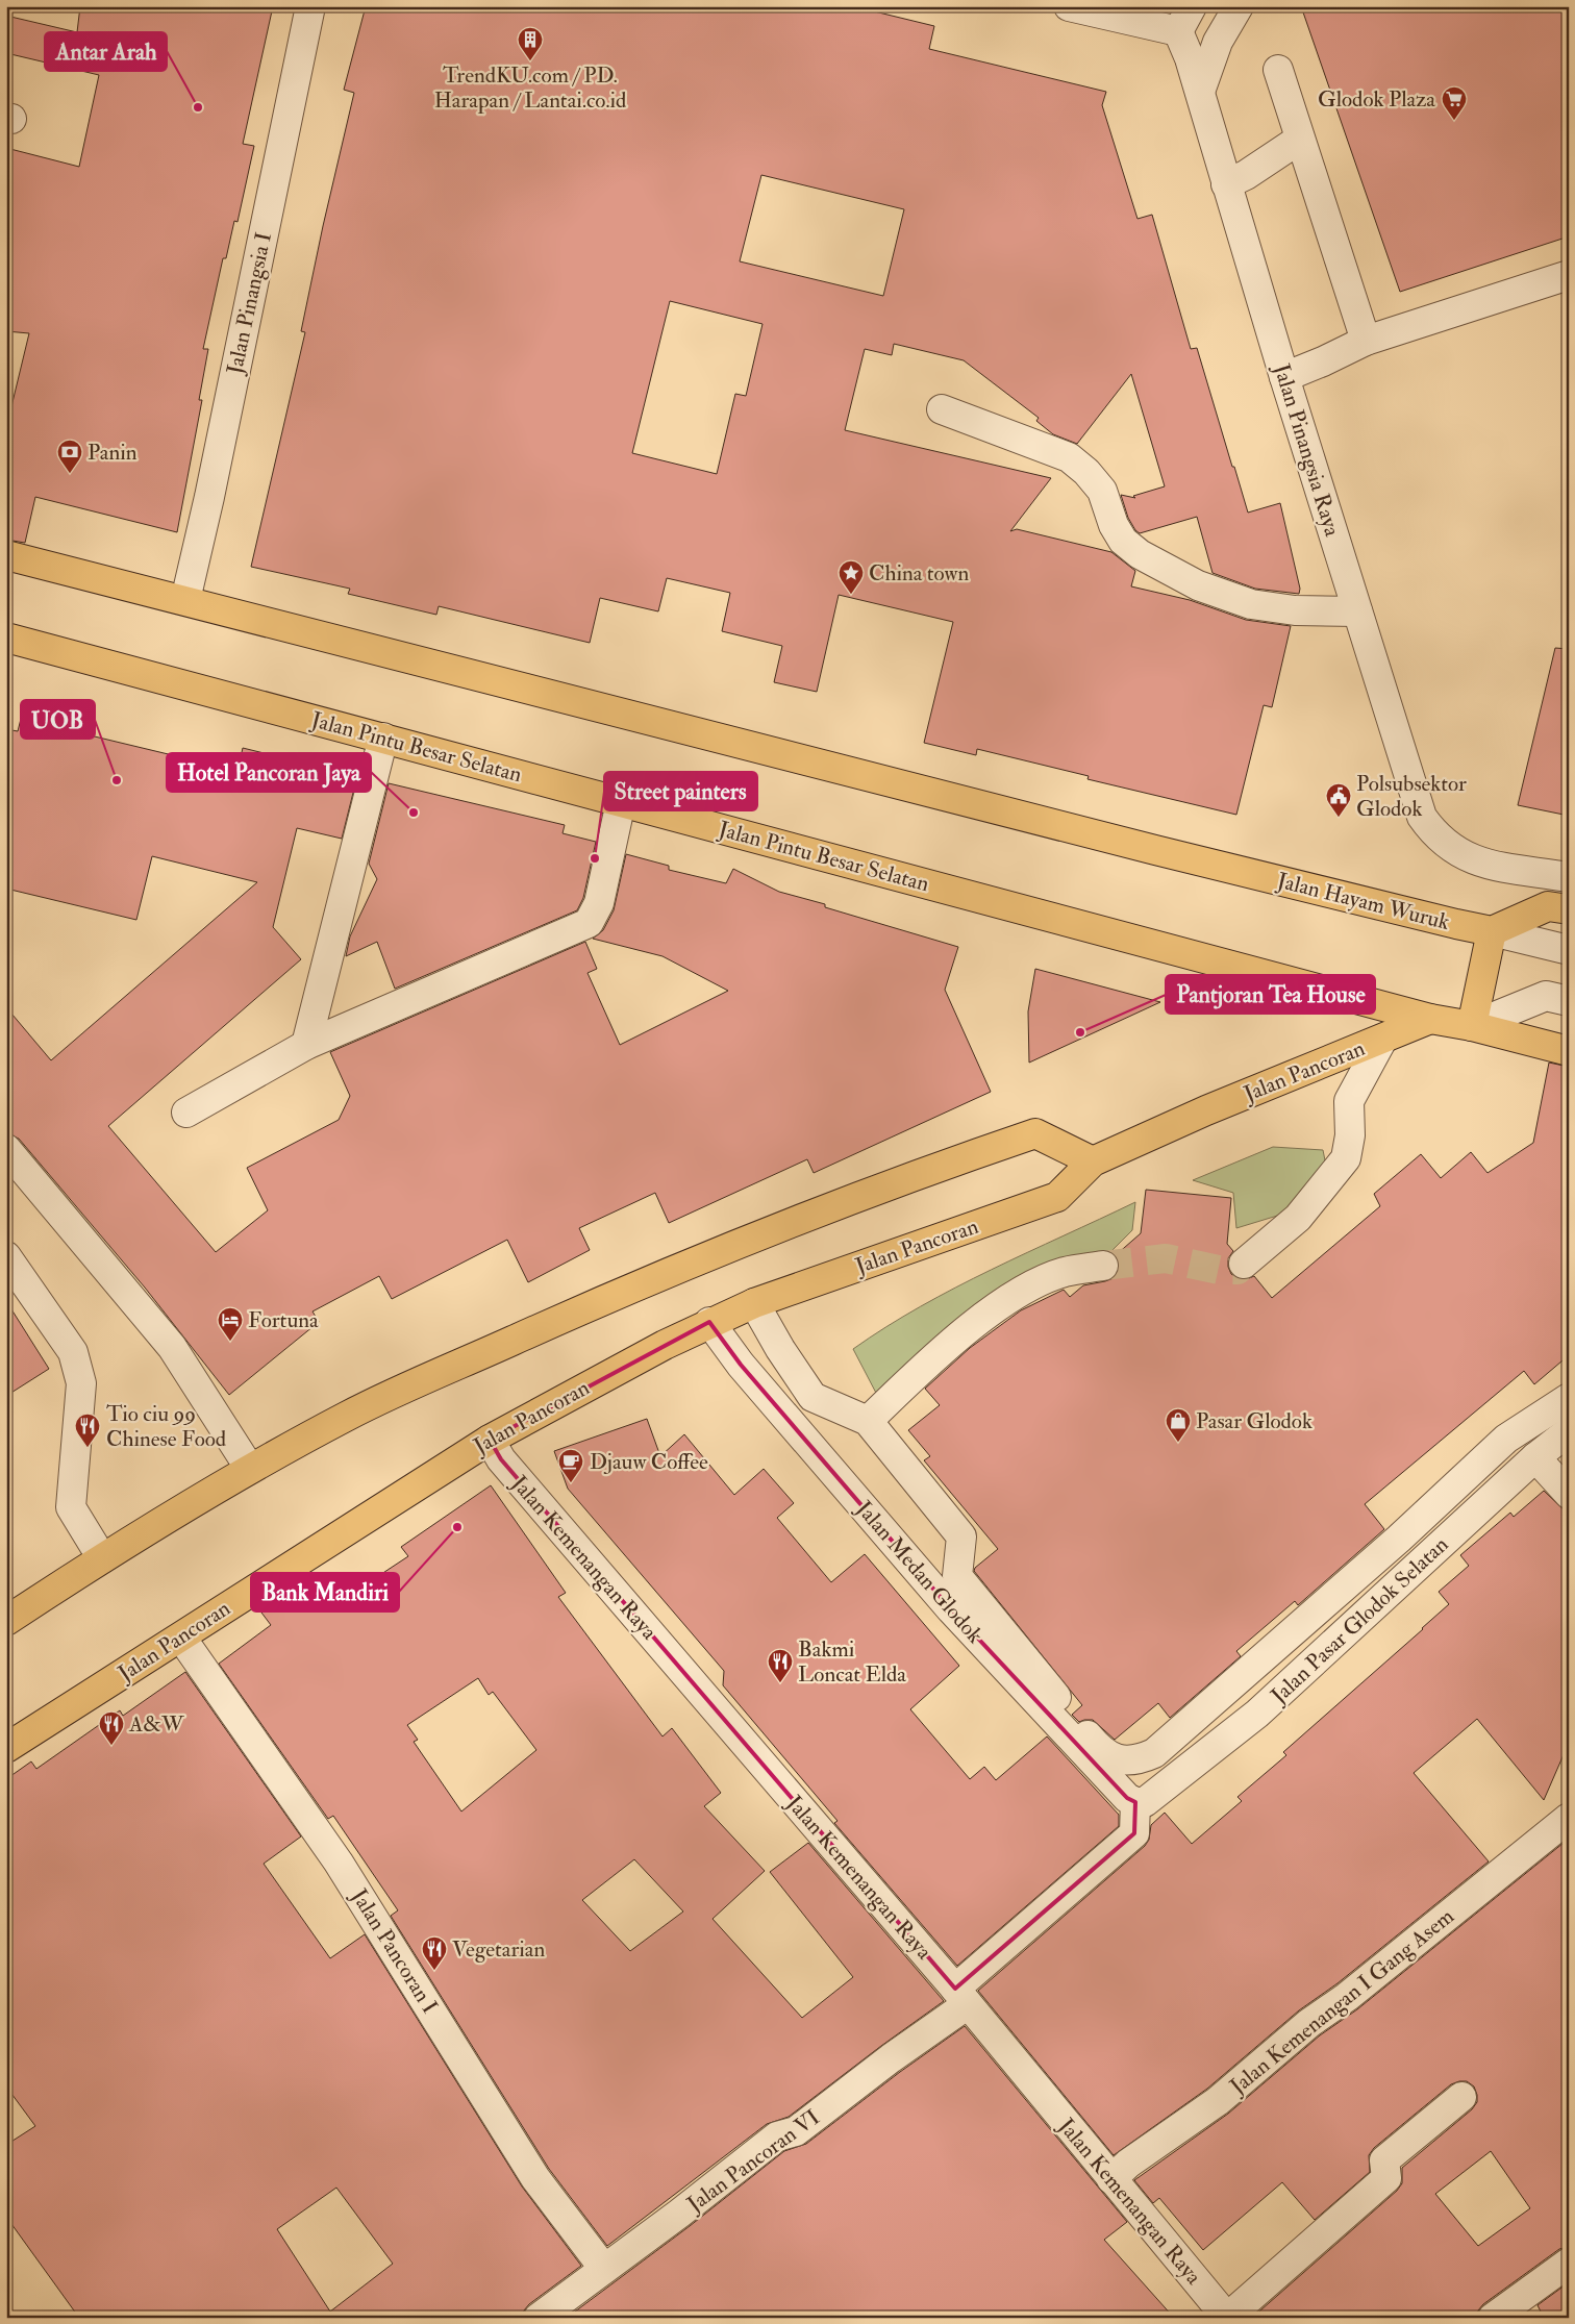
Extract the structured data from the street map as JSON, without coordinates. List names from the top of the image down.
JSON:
{
  "streets": {
    "main road": ["Jalan Pintu Besar Selatan", "Jalan Hayam Wuruk", "Jalan Pancoran"],
    "street": [
      "Jalan Pinangsia I",
      "Jalan Pinangsia Raya",
      "Jalan Kemenangan Raya",
      "Jalan Medan Glodok",
      "Jalan Pasar Glodok Selatan",
      "Jalan Pancoran I",
      "Jalan Kemenangan I Gang Asem",
      "Jalan Pancoran VI"
    ]
  },
  "crossings": [
    ["Jalan Pinangsia I", "Jalan Hayam Wuruk"],
    ["Jalan Pintu Besar Selatan", "Jalan Pancoran"],
    ["Jalan Pancoran", "Jalan Kemenangan Raya"],
    ["Jalan Pancoran", "Jalan Medan Glodok"],
    ["Jalan Pancoran", "Jalan Pancoran I"],
    ["Jalan Kemenangan Raya", "Jalan Kemenangan I Gang Asem"],
    ["Jalan Kemenangan Raya", "Jalan Pancoran VI"],
    ["Jalan Medan Glodok", "Jalan Pasar Glodok Selatan"],
    ["Jalan Medan Glodok", "Jalan Pancoran VI"],
    ["Jalan Pasar Glodok Selatan", "Jalan Pancoran VI"],
    ["Jalan Pancoran I", "Jalan Pancoran VI"]
  ],
  "places": {
    "building": ["TrendKU.com / PD. Harapan / Lantai.co.id"],
    "other": [
      "Antar Arah",
      "UOB",
      "Hotel Pancoran Jaya",
      "Street painters",
      "Pantjoran Tea House",
      "Bank Mandiri"
    ],
    "supermarket": ["Glodok Plaza"],
    "bank": ["Panin"],
    "place": ["China town"],
    "public building": ["Polsubsektor Glodok"],
    "hotel": ["Fortuna"],
    "shop": ["Pasar Glodok"],
    "restaurant": [
      "Tio ciu 99 Chinese Food",
      "Bakmi Loncat Elda",
      "A&W",
      "Vegetarian"
    ],
    "cafe": ["Djauw Coffee"]
  }
}
